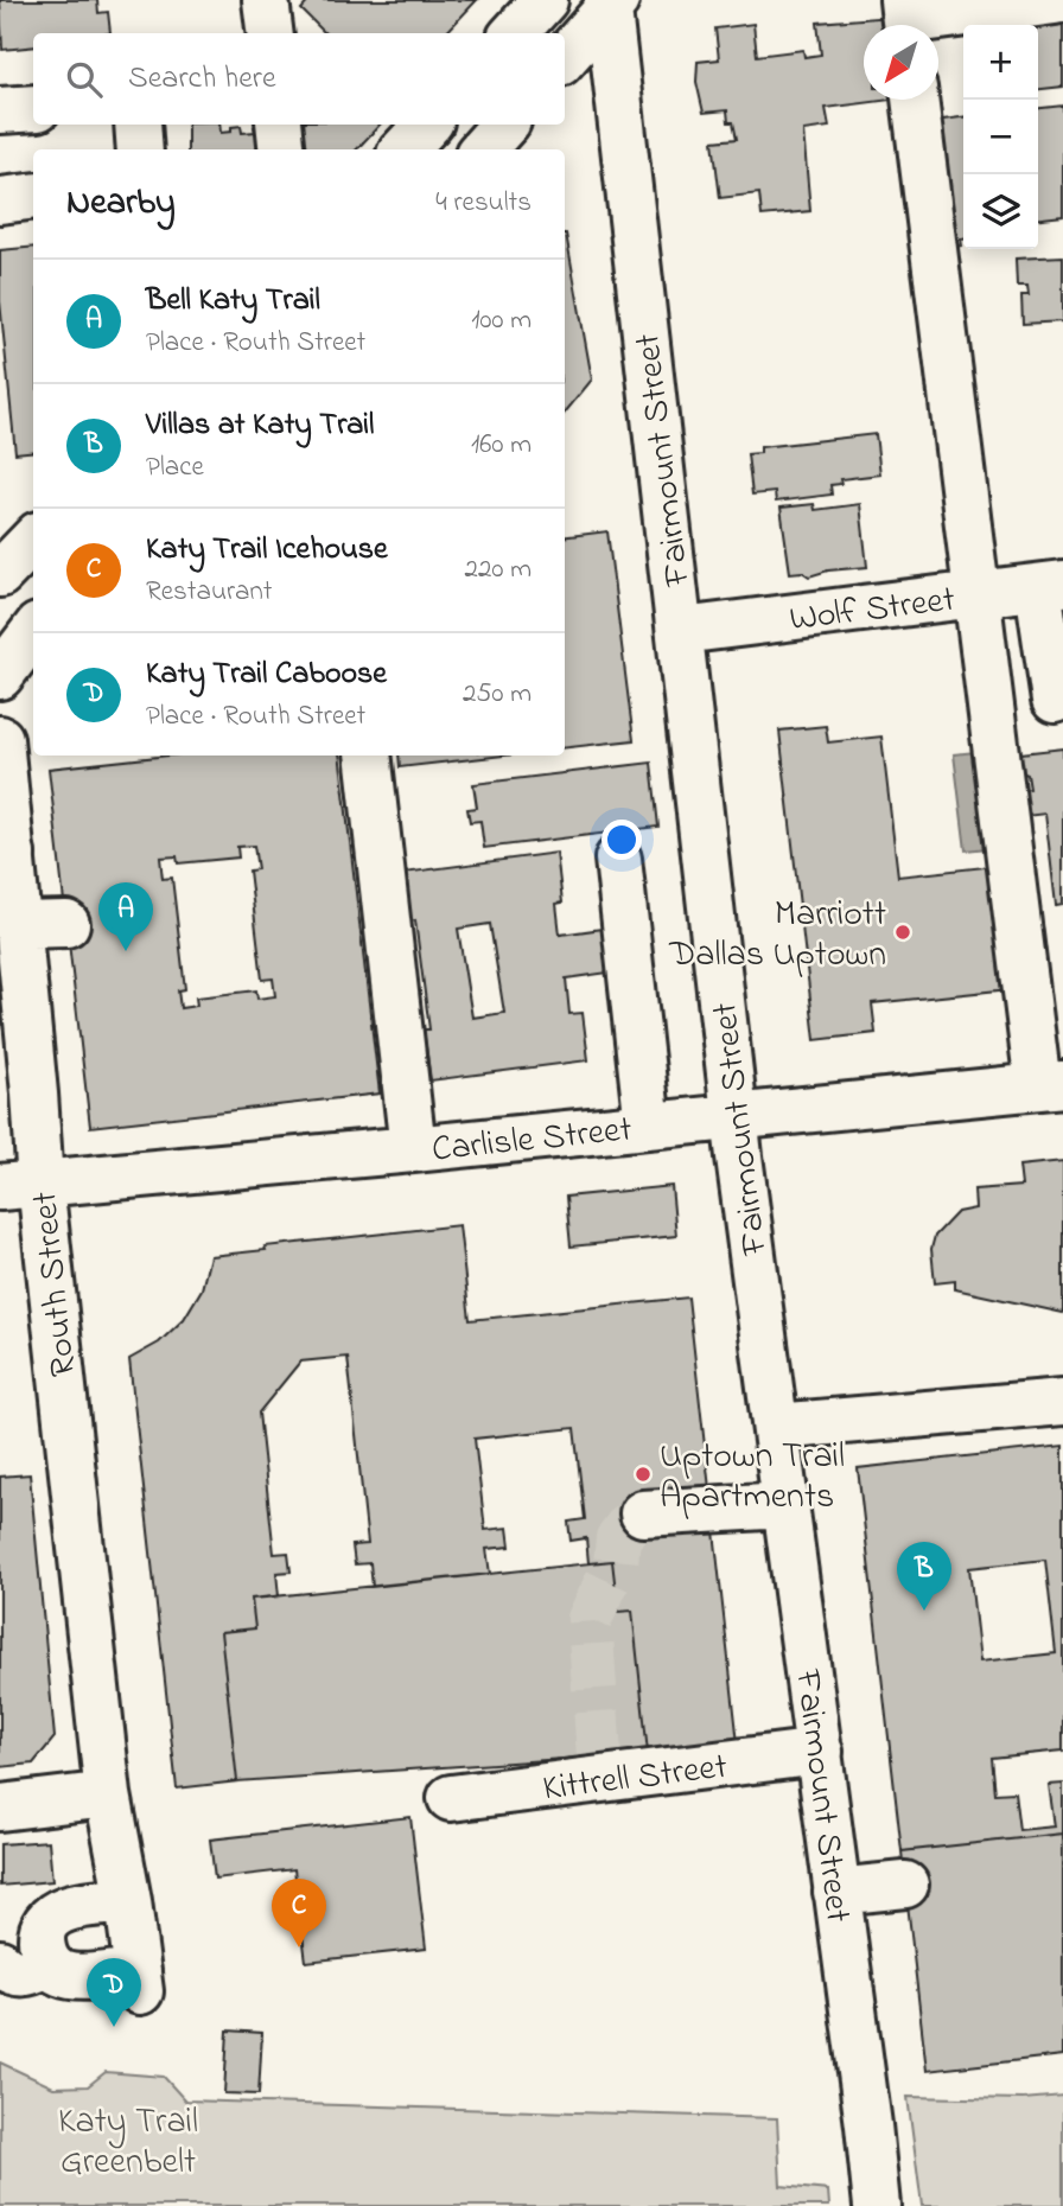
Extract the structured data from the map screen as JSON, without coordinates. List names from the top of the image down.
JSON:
{
  "streets": {
    "street": [
      "Fairmount Street",
      "Wolf Street",
      "Carlisle Street",
      "Routh Street",
      "Kittrell Street"
    ]
  },
  "crossings": [
    ["Fairmount Street", "Wolf Street"],
    ["Fairmount Street", "Carlisle Street"],
    ["Fairmount Street", "Kittrell Street"],
    ["Carlisle Street", "Routh Street"]
  ],
  "parks": ["Katy Trail Greenbelt"],
  "places": ["Marriott Dallas Uptown", "Uptown Trail Apartments"],
  "north": "bottom left",
  "page": {
    "map_buttons": ["+", "−"],
    "search": "Search here",
    "heading": ["Nearby", "4 results"],
    "list": [
      {
        "mark": "A",
        "name": "Bell Katy Trail",
        "note": "Place · Routh Street",
        "value": "100 m"
      },
      {
        "mark": "B",
        "name": "Villas at Katy Trail",
        "note": "Place",
        "value": "160 m"
      },
      {
        "mark": "C",
        "name": "Katy Trail Icehouse",
        "note": "Restaurant",
        "value": "220 m"
      },
      {
        "mark": "D",
        "name": "Katy Trail Caboose",
        "note": "Place · Routh Street",
        "value": "250 m"
      }
    ],
    "pins": [
      "A",
      "B",
      "C",
      "D"
    ]
  }
}
